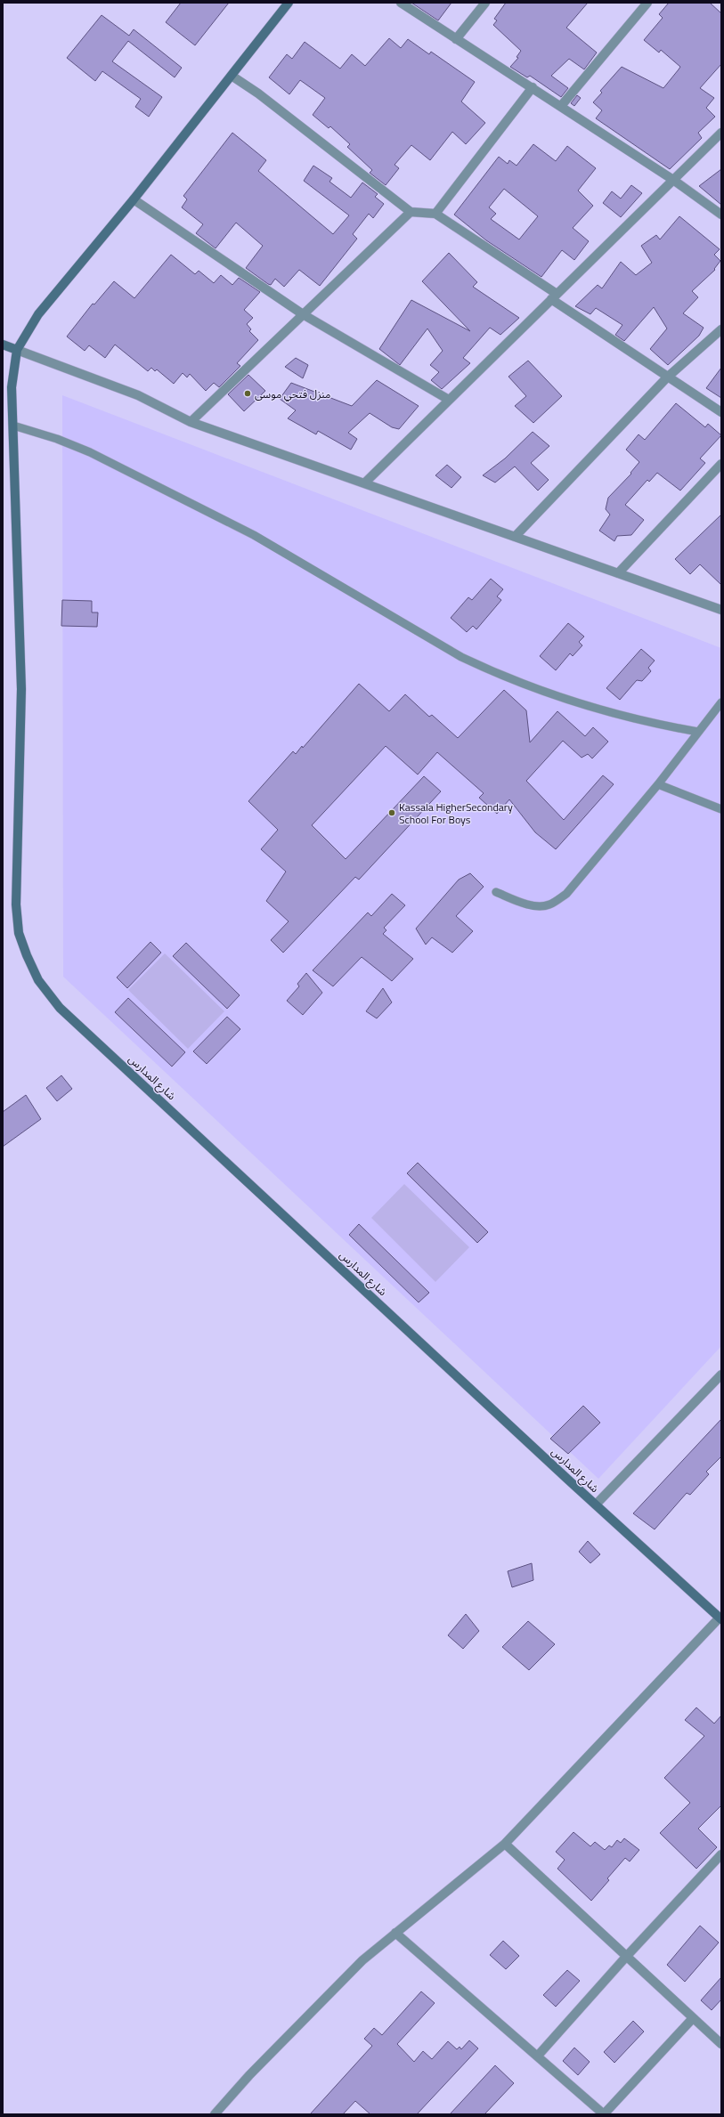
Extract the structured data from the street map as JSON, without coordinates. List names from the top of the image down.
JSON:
{
  "streets": {
    "street": ["شارع المدارس"]
  },
  "places": ["منزل فتحي موسى", "Kassala HigherSecondary School For Boys"]
}
